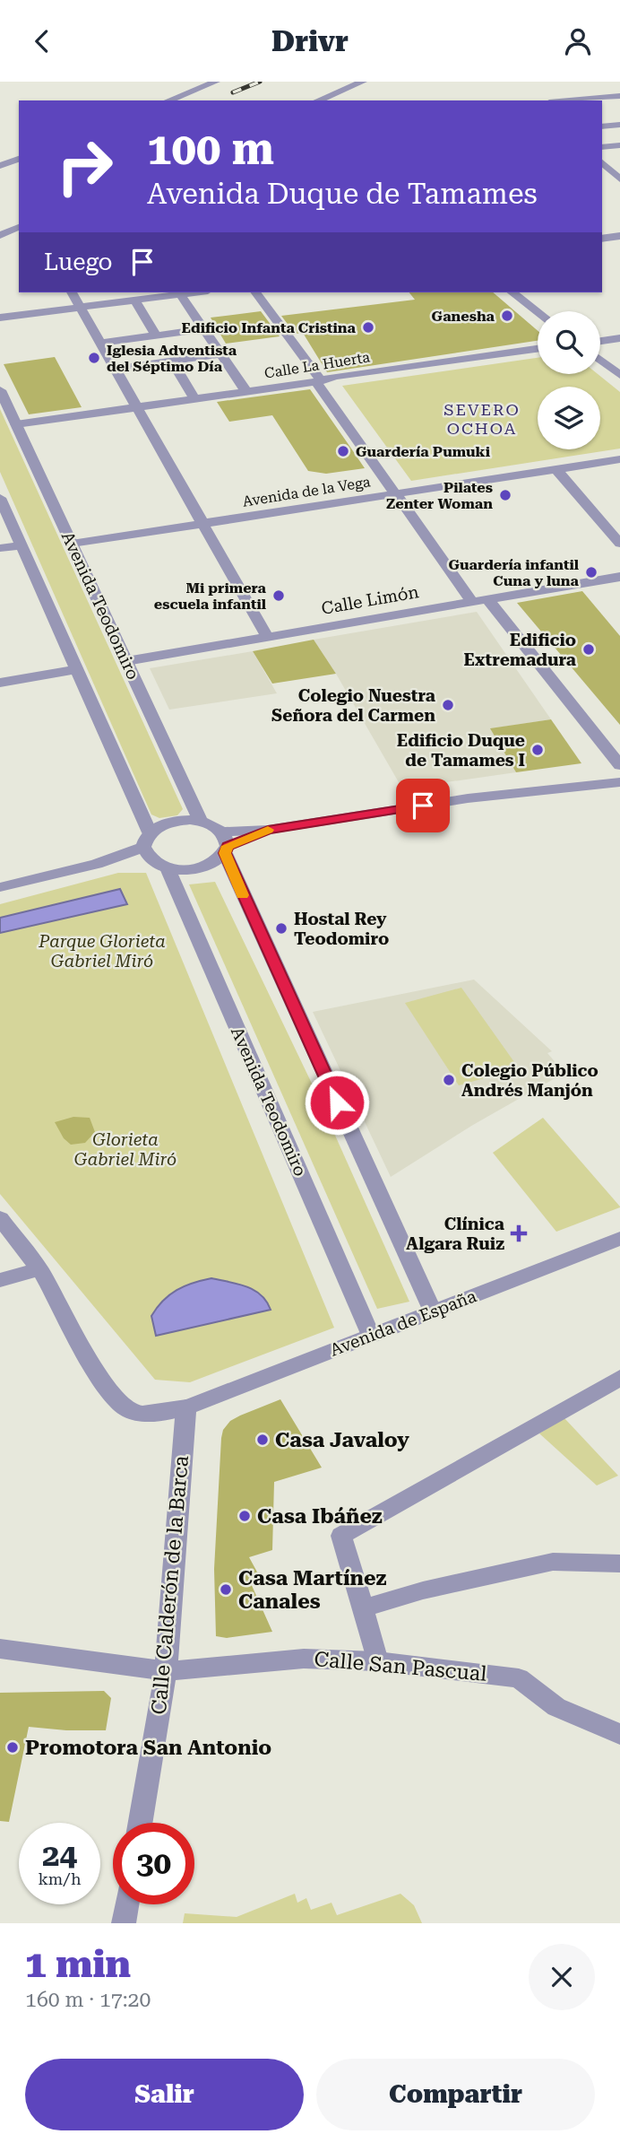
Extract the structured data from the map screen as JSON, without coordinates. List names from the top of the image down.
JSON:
{
  "streets": {
    "street": [
      "Calle La Huerta",
      "Avenida de la Vega",
      "Calle Limón",
      "Avenida Teodomiro",
      "Avenida de España",
      "Calle Calderón de la Barca",
      "Calle San Pascual"
    ]
  },
  "crossings": [
    ["Calle La Huerta", "Avenida Teodomiro"],
    ["Avenida de la Vega", "Avenida Teodomiro"],
    ["Calle Limón", "Avenida Teodomiro"],
    ["Avenida Teodomiro", "Avenida de España"],
    ["Avenida de España", "Calle Calderón de la Barca"],
    ["Calle Calderón de la Barca", "Calle San Pascual"]
  ],
  "districts": ["SEVERO OCHOA"],
  "parks": ["Parque Glorieta Gabriel Miró", "Glorieta Gabriel Miró"],
  "places": {
    "other": [
      "Ganesha",
      "Edificio Infanta Cristina",
      "Iglesia Adventista del Séptimo Día",
      "Guardería Pumuki",
      "Pilates Zenter Woman",
      "Guardería infantil Cuna y luna",
      "Mi primera escuela infantil",
      "Edificio Extremadura",
      "Colegio Nuestra Señora del Carmen",
      "Edificio Duque de Tamames I",
      "Hostal Rey Teodomiro",
      "Colegio Público Andrés Manjón",
      "Casa Javaloy",
      "Casa Ibáñez",
      "Casa Martínez Canales",
      "Promotora San Antonio"
    ],
    "health": ["Clínica Algara Ruiz"]
  },
  "page": {
    "header": "Drivr",
    "turn": ["100 m", "Avenida Duque de Tamames"],
    "then": "Luego",
    "speed": "24 km/h",
    "limit": "30",
    "heading": ["1 min", "160 m · 17:20"],
    "buttons": ["Salir", "Compartir"]
  }
}
